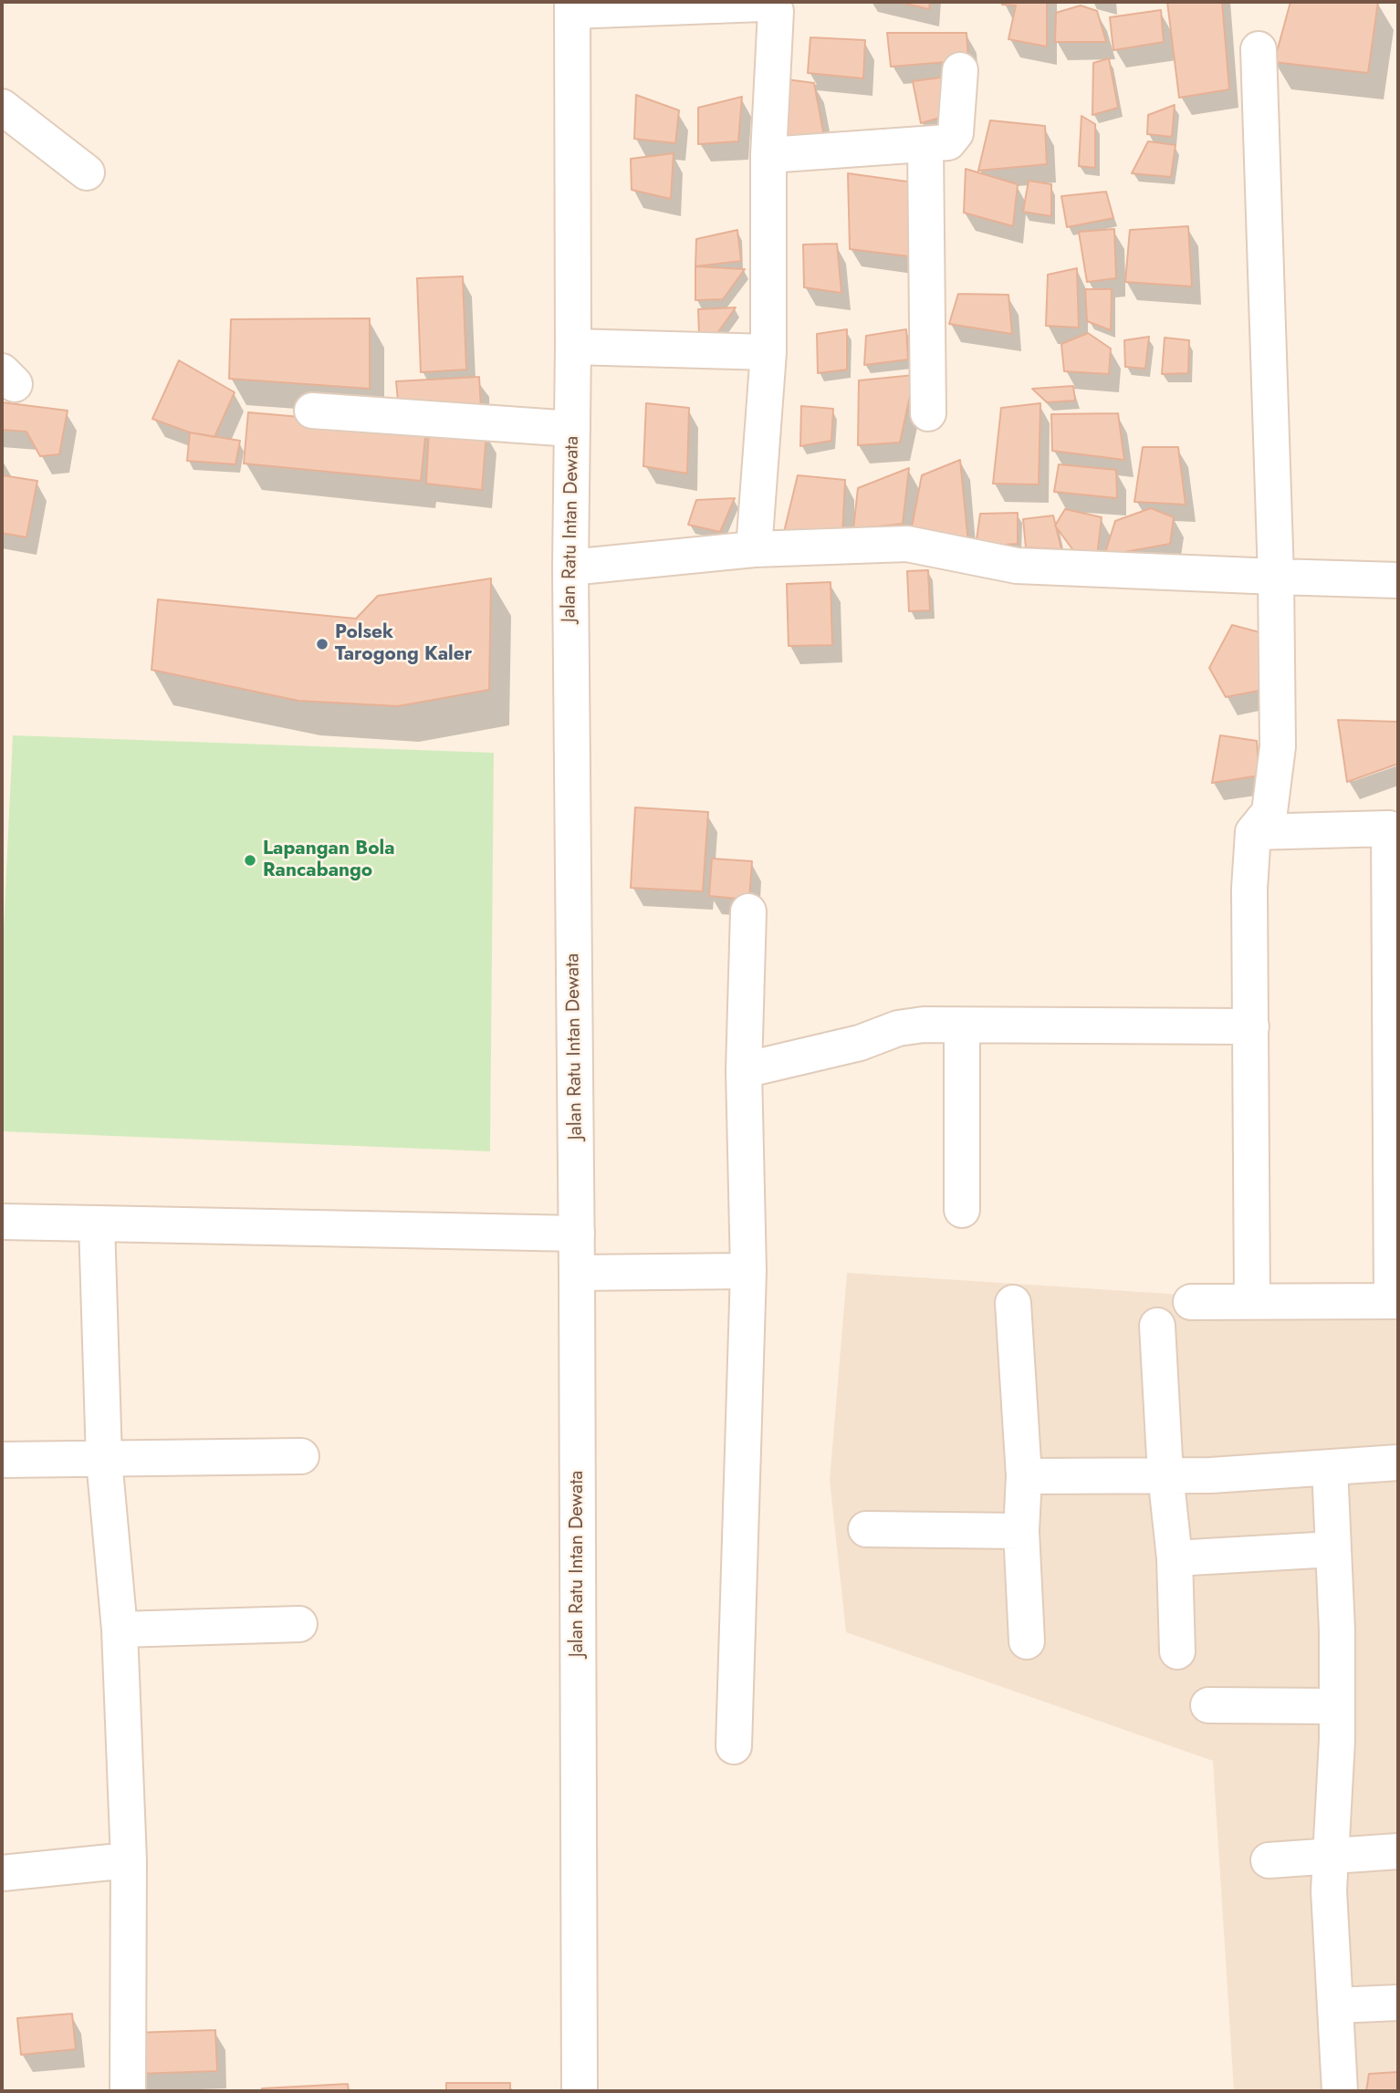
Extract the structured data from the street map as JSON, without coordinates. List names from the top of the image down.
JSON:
{
  "streets": {
    "street": ["Jalan Ratu Intan Dewata"]
  },
  "places": ["Polsek Tarogong Kaler", "Lapangan Bola Rancabango"]
}
